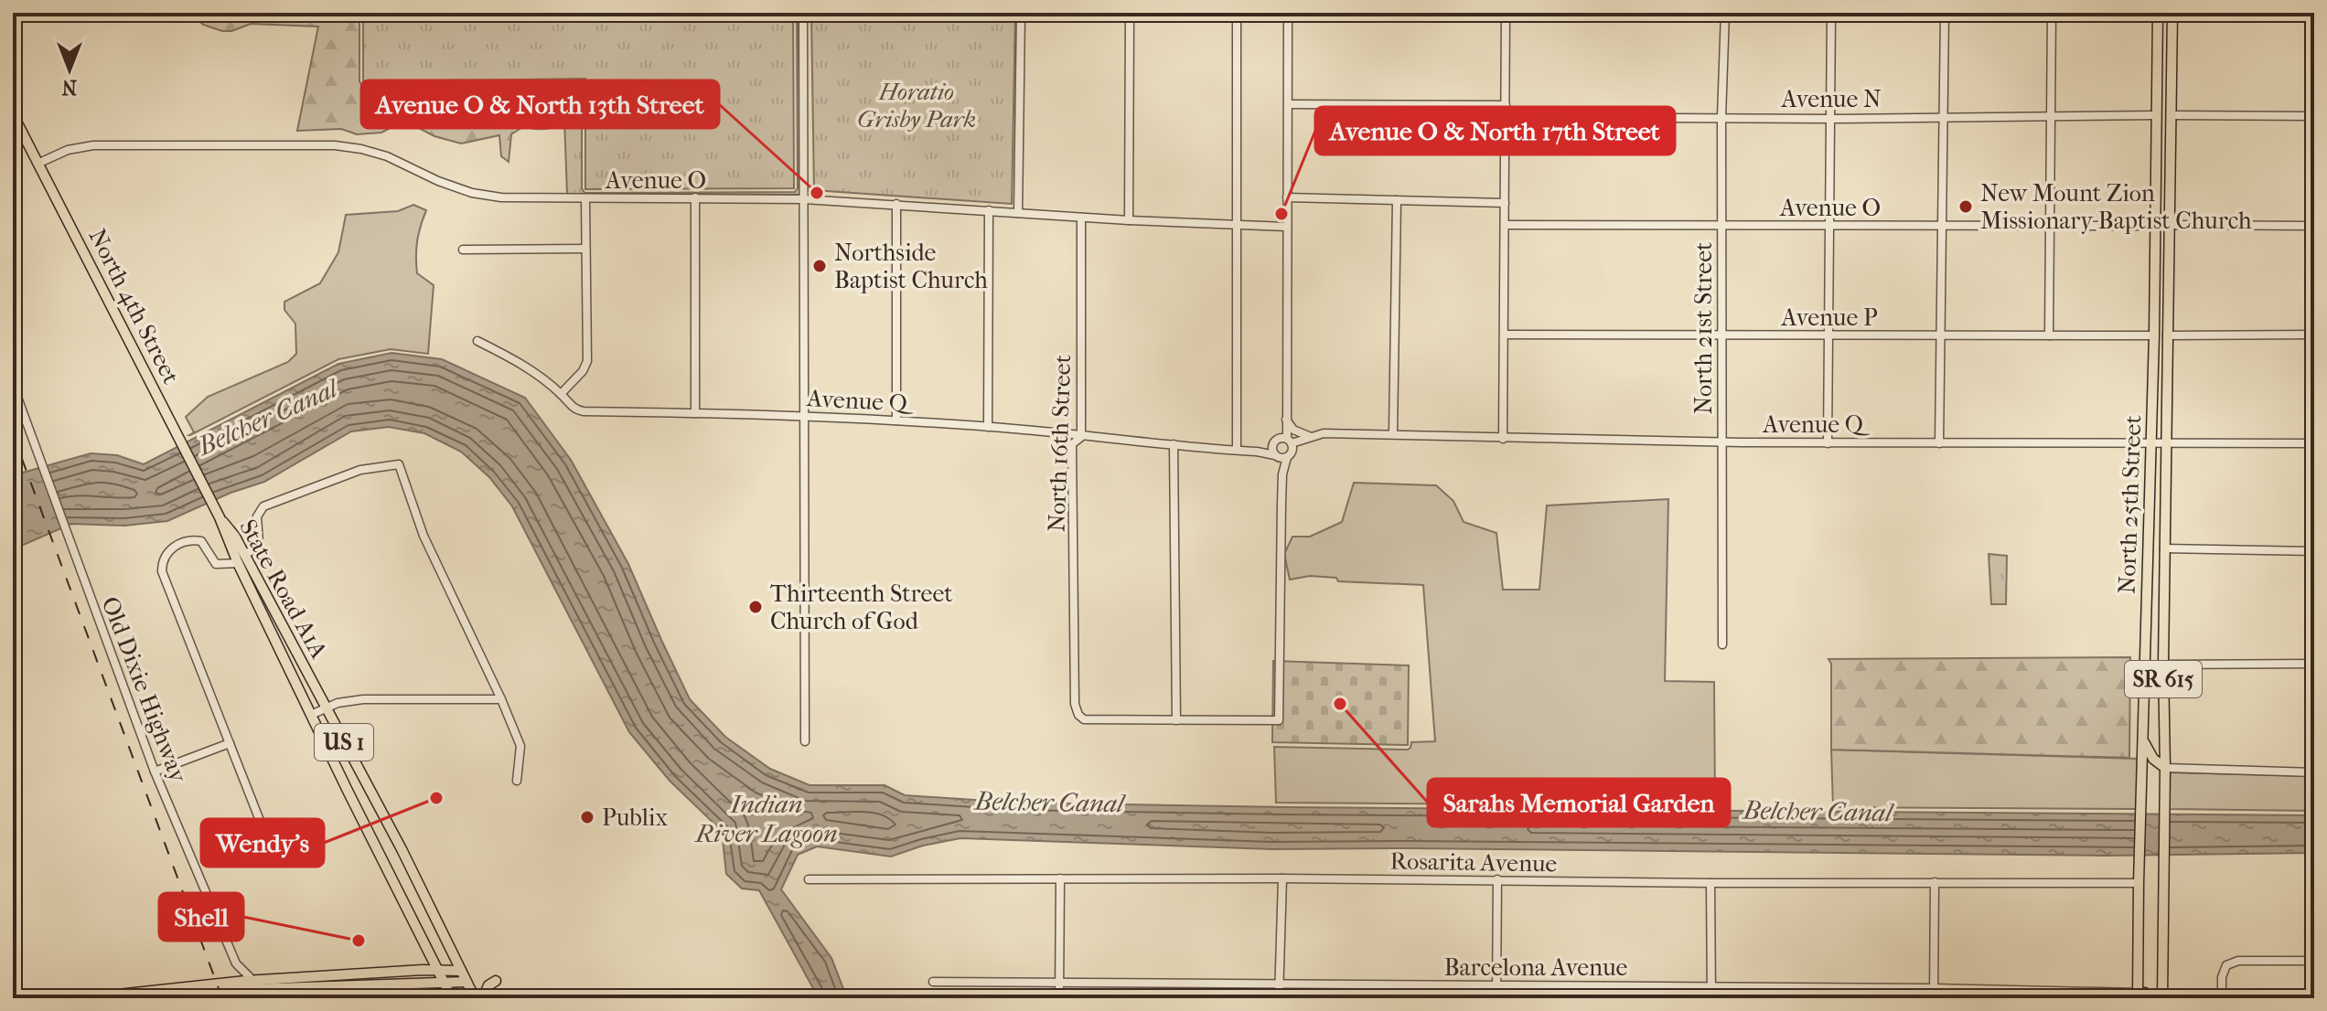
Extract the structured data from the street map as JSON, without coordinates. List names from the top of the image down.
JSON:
{
  "streets": {
    "main road": [
      "North 4th Street",
      "North 25th Street",
      "State Road A1A",
      "SR 615",
      "US 1"
    ],
    "street": [
      "Avenue N",
      "Avenue O",
      "Avenue P",
      "North 21st Street",
      "Avenue Q",
      "North 16th Street",
      "Old Dixie Highway",
      "Rosarita Avenue",
      "Barcelona Avenue"
    ]
  },
  "crossings": [
    ["Avenue N", "North 21st Street"],
    ["Avenue N", "North 25th Street"],
    ["Avenue O", "North 4th Street"],
    ["Avenue O", "North 21st Street"],
    ["Avenue O", "North 16th Street"],
    ["Avenue O", "North 25th Street"],
    ["North 4th Street", "State Road A1A"],
    ["Avenue P", "North 21st Street"],
    ["Avenue P", "North 25th Street"],
    ["North 21st Street", "Avenue Q"],
    ["Avenue Q", "North 16th Street"],
    ["Avenue Q", "North 25th Street"],
    ["North 25th Street", "Rosarita Avenue"],
    ["North 25th Street", "Barcelona Avenue"],
    ["State Road A1A", "US 1"]
  ],
  "water": ["Belcher Canal", "Indian River Lagoon"],
  "parks": ["Horatio Grisby Park"],
  "places": [
    "Avenue O & North 13th Street",
    "New Mount Zion Missionary Baptist Church",
    "Avenue O & North 17th Street",
    "Northside Baptist Church",
    "Thirteenth Street Church of God",
    "Sarahs Memorial Garden",
    "Wendy's",
    "Publix",
    "Shell"
  ],
  "north": "bottom"
}
